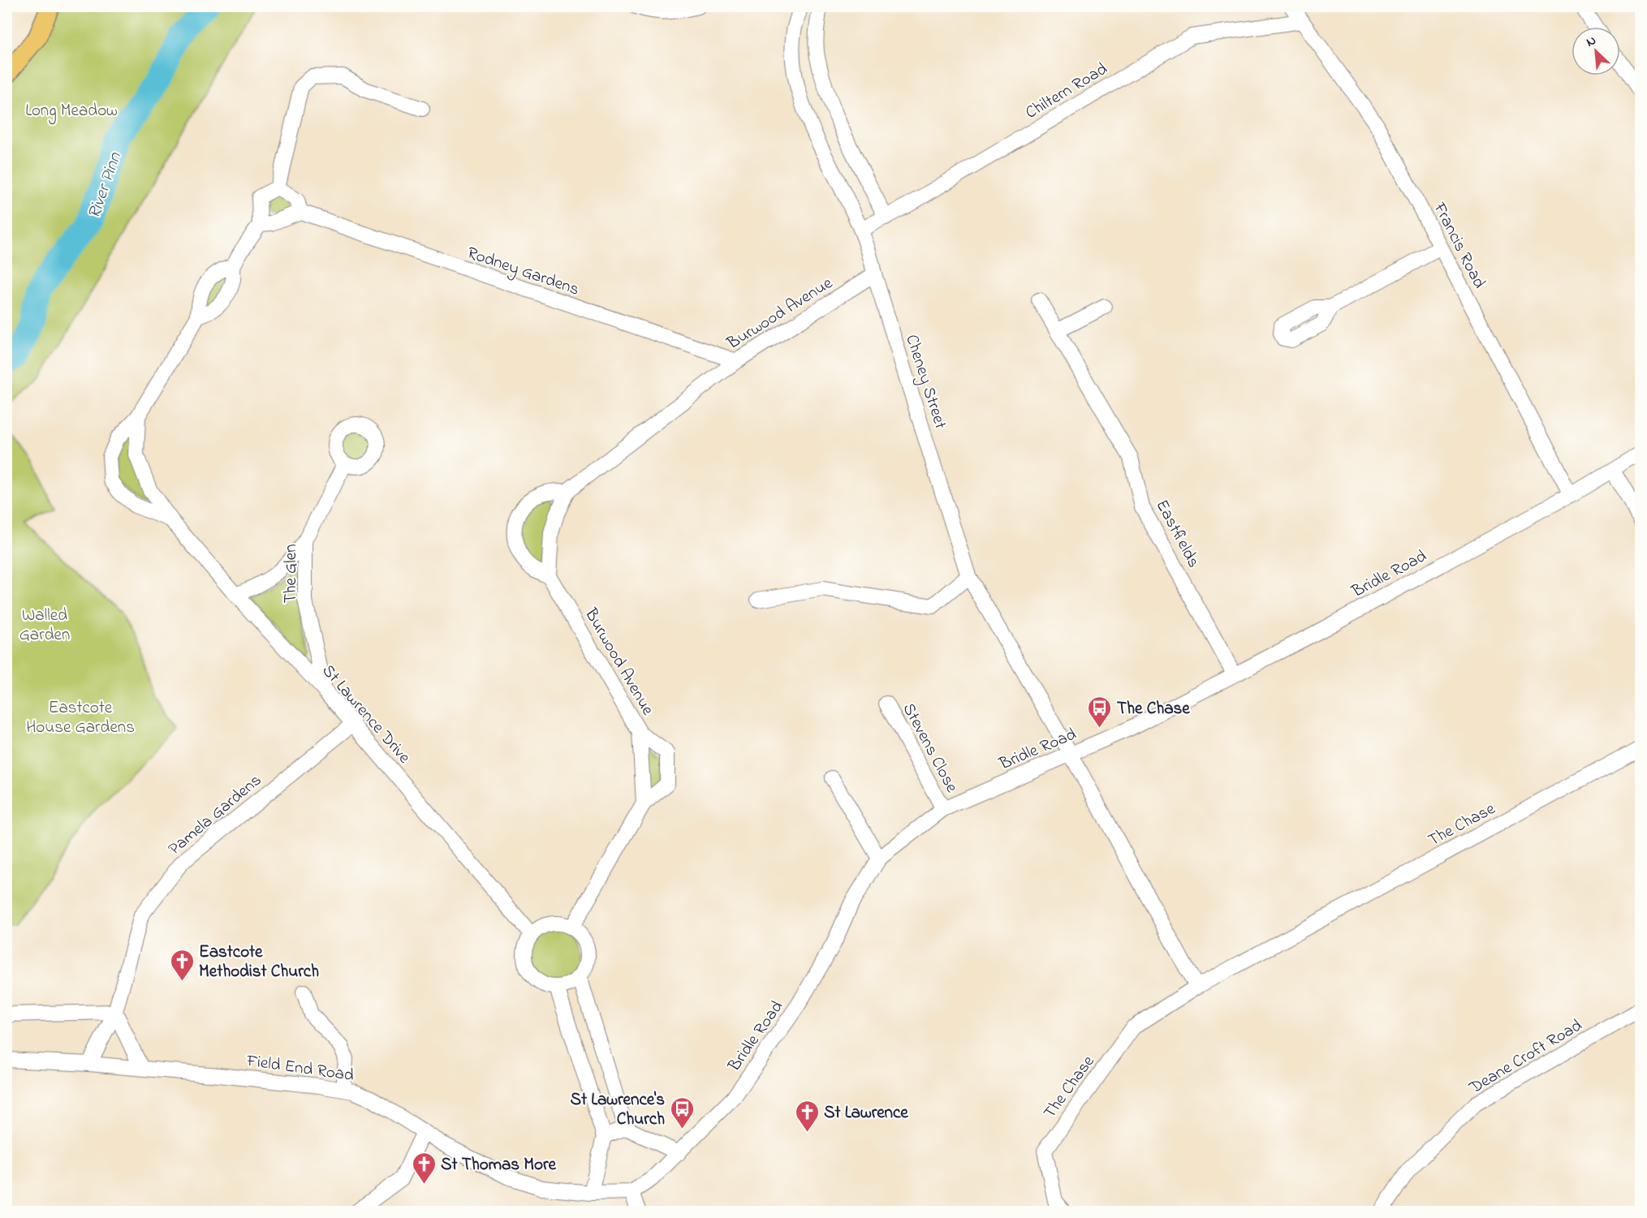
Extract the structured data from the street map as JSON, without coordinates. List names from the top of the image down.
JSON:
{
  "streets": {
    "street": [
      "Chiltern Road",
      "Francis Road",
      "Rodney Gardens",
      "Burwood Avenue",
      "Cheney Street",
      "Eastfields",
      "Bridle Road",
      "The Glen",
      "St Lawrence Drive",
      "Stevens Close",
      "Pamela Gardens",
      "The Chase",
      "Deane Croft Road",
      "Field End Road"
    ]
  },
  "crossings": [
    ["Chiltern Road", "Francis Road"],
    ["Chiltern Road", "Cheney Street"],
    ["Francis Road", "Bridle Road"],
    ["Rodney Gardens", "Burwood Avenue"],
    ["Burwood Avenue", "Cheney Street"],
    ["Cheney Street", "Bridle Road"],
    ["Eastfields", "Bridle Road"],
    ["Bridle Road", "Stevens Close"],
    ["Bridle Road", "Field End Road"],
    ["The Glen", "St Lawrence Drive"],
    ["St Lawrence Drive", "Pamela Gardens"],
    ["Pamela Gardens", "Field End Road"]
  ],
  "water": ["River Pinn"],
  "parks": ["Long Meadow", "Walled Garden", "Eastcote House Gardens"],
  "places": {
    "bus stop": ["The Chase", "St Lawrence's Church"],
    "church": ["Eastcote Methodist Church", "St Lawrence", "St Thomas More"]
  },
  "north": "top left"
}
